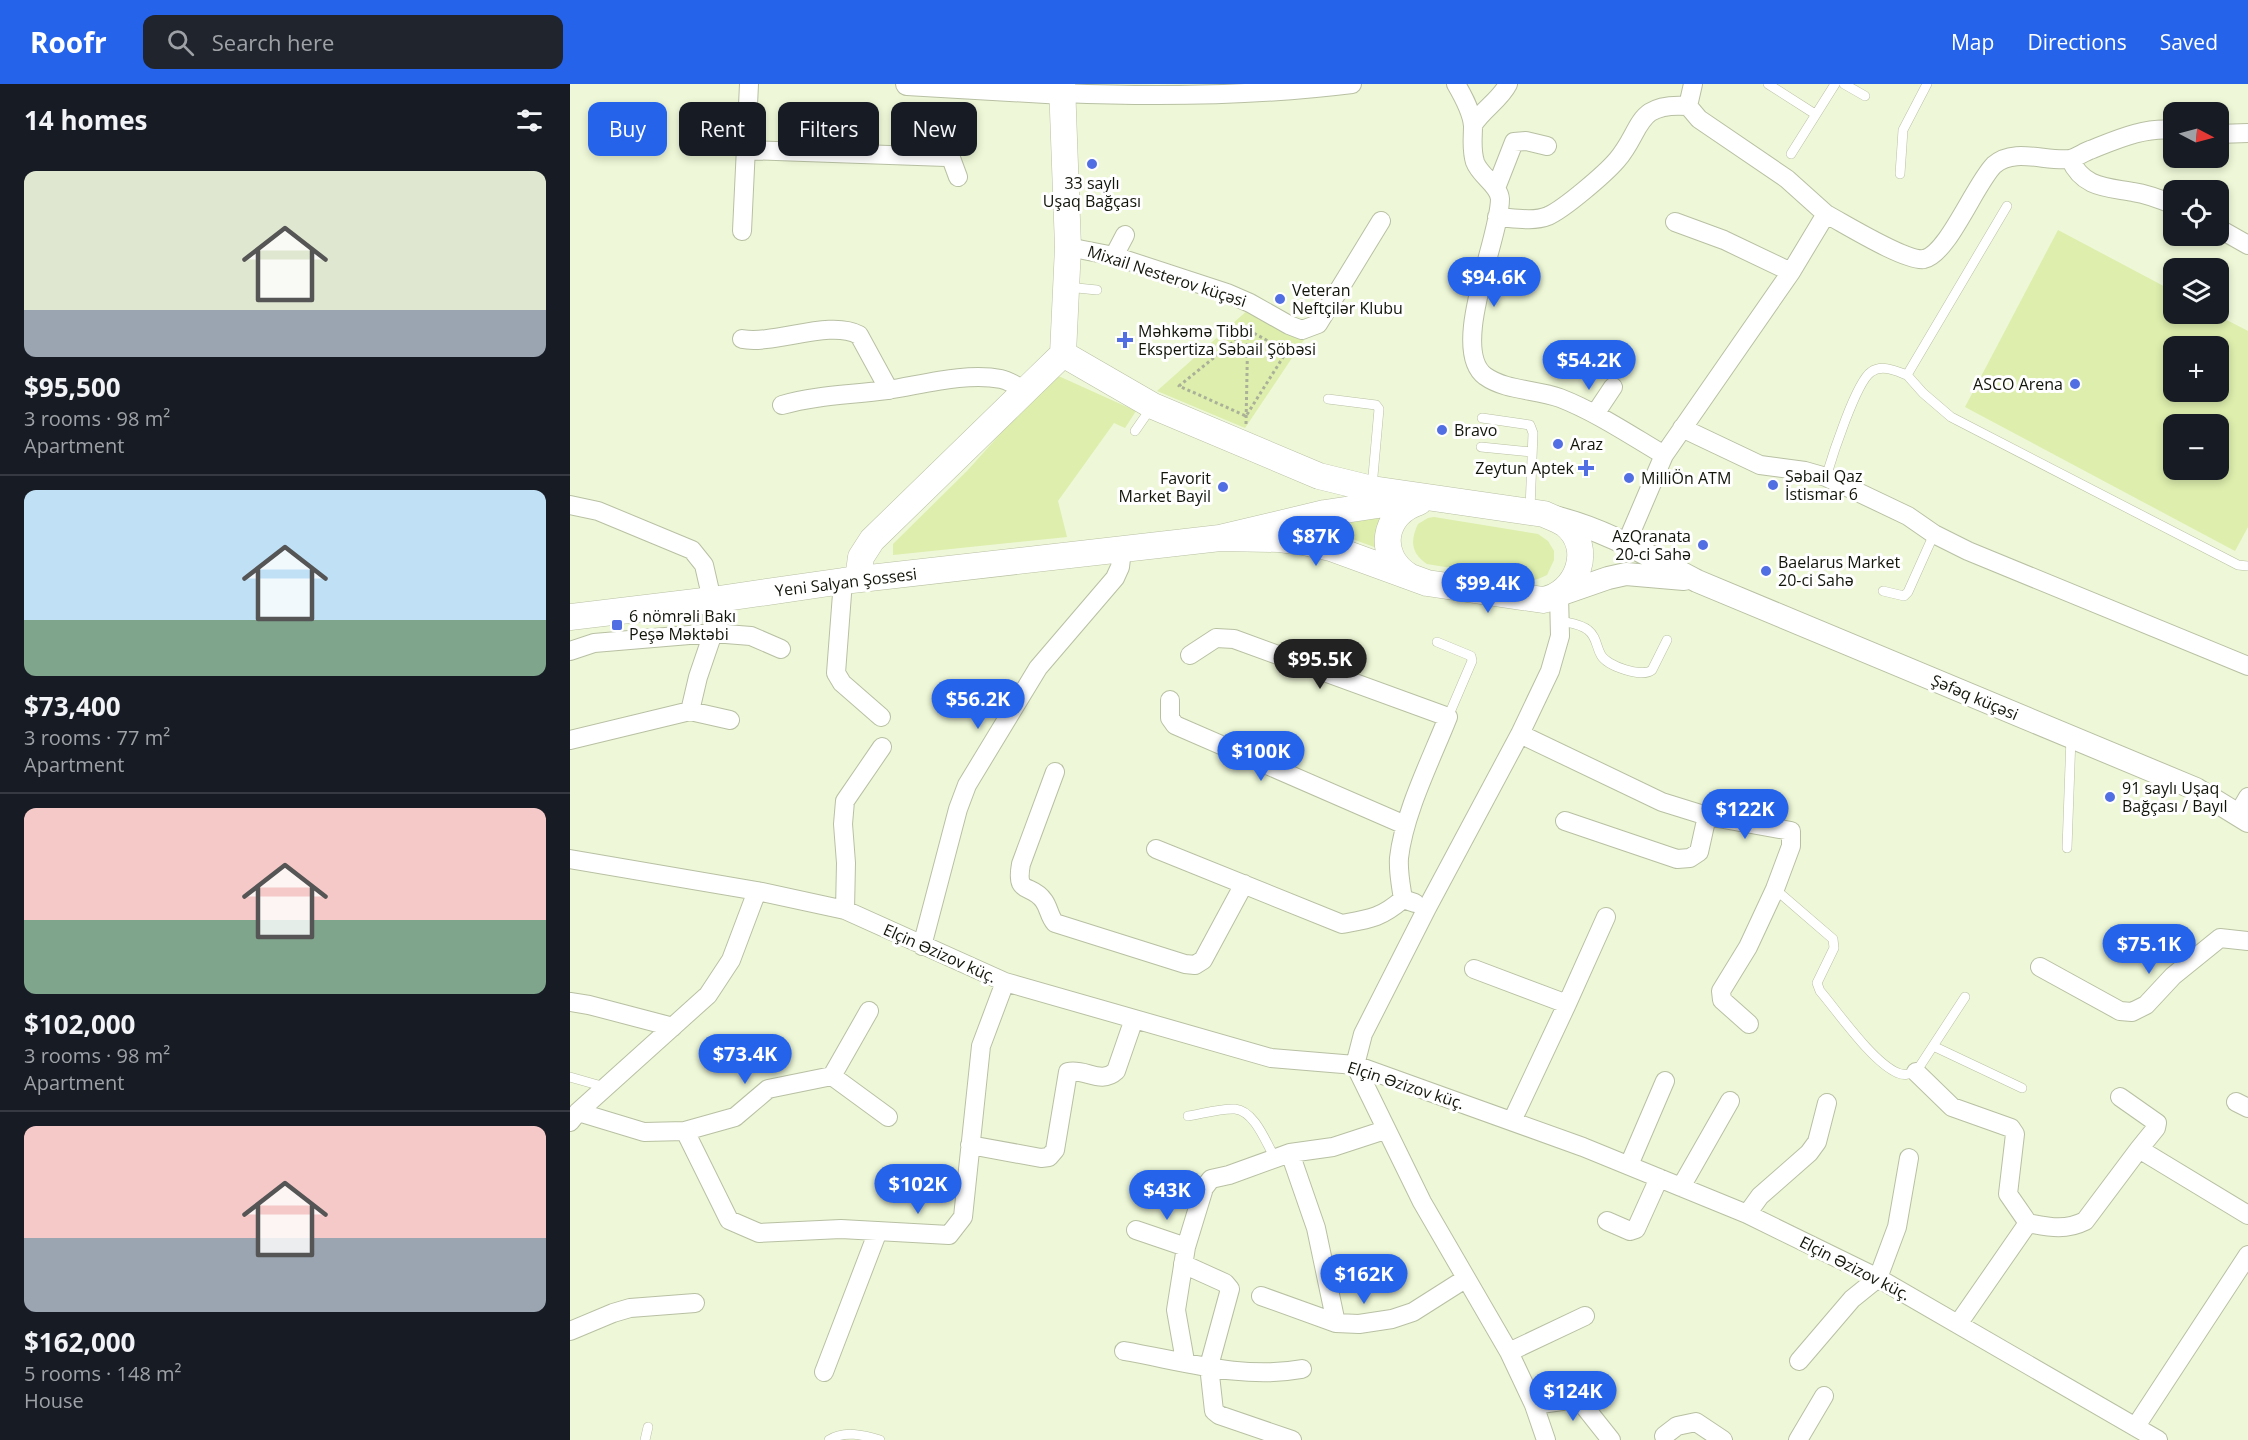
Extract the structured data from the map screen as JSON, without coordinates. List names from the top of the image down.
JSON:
{
  "streets": {
    "main road": ["Yeni Salyan Şossesi"],
    "street": ["Mixail Nesterov küçəsi", "Şəfəq küçəsi", "Elçin Əzizov küç."]
  },
  "places": {
    "other": [
      "33 saylı Uşaq Bağçası",
      "Veteran Neftçilər Klubu",
      "ASCO Arena",
      "Bravo",
      "Araz",
      "MilliÖn ATM",
      "Səbail Qaz İstismar 6",
      "Favorit Market Bayil",
      "AzQranata 20-ci Sahə",
      "Baelarus Market 20-ci Sahə",
      "91 saylı Uşaq Bağçası / Bayıl"
    ],
    "health": ["Məhkəmə Tibbi Ekspertiza Səbail Şöbəsi", "Zeytun Aptek"],
    "transit": ["6 nömrəli Bakı Peşə Məktəbi"]
  },
  "north": "right",
  "page": {
    "header": "Roofr",
    "search": "Search here",
    "nav": ["Map", "Directions", "Saved"],
    "heading": "14 homes",
    "map_buttons": ["+", "−"],
    "chip": [
      "Buy",
      "Rent",
      "Filters",
      "New"
    ],
    "list": [
      {
        "name": "$95,500",
        "note": "3 rooms · 98 m² · Apartment"
      },
      {
        "name": "$73,400",
        "note": "3 rooms · 77 m² · Apartment"
      },
      {
        "name": "$102,000",
        "note": "3 rooms · 98 m² · Apartment"
      },
      {
        "name": "$162,000",
        "note": "5 rooms · 148 m² · House"
      }
    ],
    "price": [
      "$94.6K",
      "$54.2K",
      "$87K",
      "$99.4K",
      "$95.5K",
      "$56.2K",
      "$100K",
      "$122K",
      "$75.1K",
      "$73.4K",
      "$102K",
      "$43K",
      "$162K",
      "$124K"
    ]
  }
}
